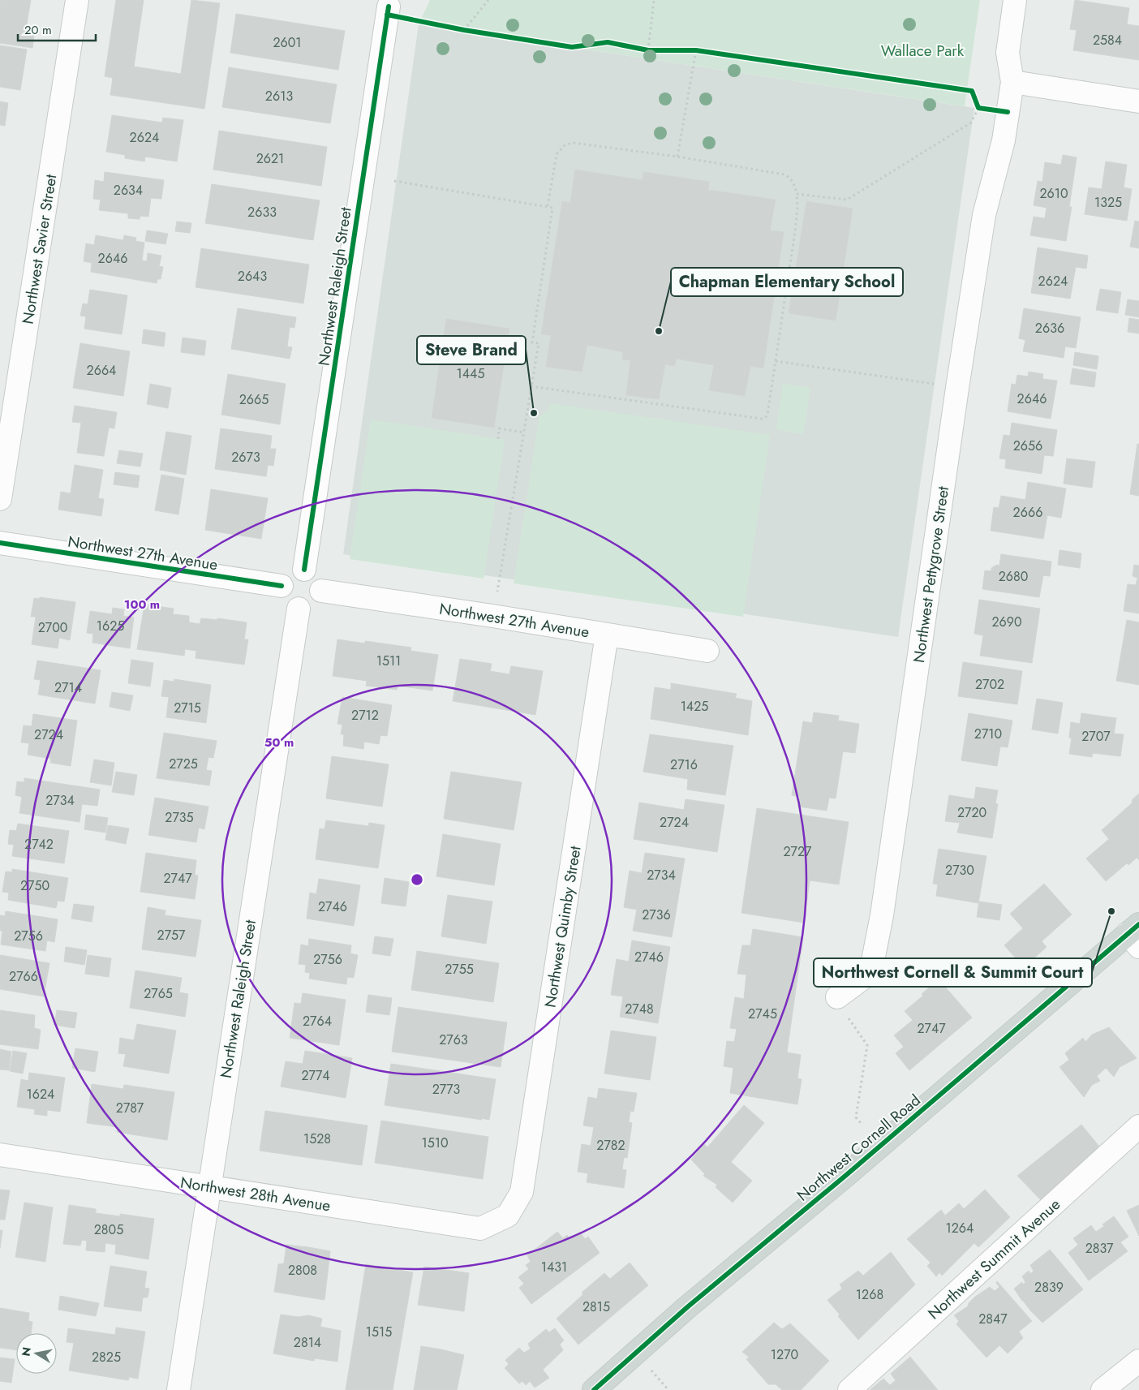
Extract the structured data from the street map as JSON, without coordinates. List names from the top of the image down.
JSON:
{
  "streets": {
    "main road": ["Northwest Cornell Road"],
    "street": [
      "Northwest Savier Street",
      "Northwest Raleigh Street",
      "Northwest 27th Avenue",
      "Northwest Pettygrove Street",
      "Northwest Quimby Street",
      "Northwest 28th Avenue",
      "Northwest Summit Avenue"
    ]
  },
  "crossings": [
    ["Northwest Raleigh Street", "Northwest 27th Avenue"],
    ["Northwest Raleigh Street", "Northwest 28th Avenue"],
    ["Northwest 27th Avenue", "Northwest Quimby Street"],
    ["Northwest Quimby Street", "Northwest 28th Avenue"]
  ],
  "parks": ["Wallace Park"],
  "places": ["Chapman Elementary School", "Steve Brand", "Northwest Cornell & Summit Court"],
  "house_numbers": [
    "2584",
    "2601",
    "2613",
    "2624",
    "2621",
    "2634",
    "2610",
    "1325",
    "2633",
    "2646",
    "2643",
    "2624",
    "2636",
    "2664",
    "1445",
    "2646",
    "2665",
    "2656",
    "2673",
    "2666",
    "2680",
    "2690",
    "1625",
    "2700",
    "1511",
    "2702",
    "2714",
    "1425",
    "2715",
    "2712",
    "2710",
    "2724",
    "2707",
    "2725",
    "2716",
    "2734",
    "2720",
    "2735",
    "2724",
    "2742",
    "2727",
    "2730",
    "2734",
    "2747",
    "2750",
    "2746",
    "2736",
    "2757",
    "2756",
    "2746",
    "2756",
    "2755",
    "2766",
    "2765",
    "2748",
    "2745",
    "2764",
    "2747",
    "2763",
    "2774",
    "2773",
    "1624",
    "2787",
    "1528",
    "1510",
    "2782",
    "1264",
    "2805",
    "2837",
    "1431",
    "2808",
    "2839",
    "1268",
    "2815",
    "2847",
    "1515",
    "2814",
    "1270",
    "2825"
  ],
  "scale_bar": "20 m",
  "north": "left",
  "rings": ["100 m", "50 m"]
}
